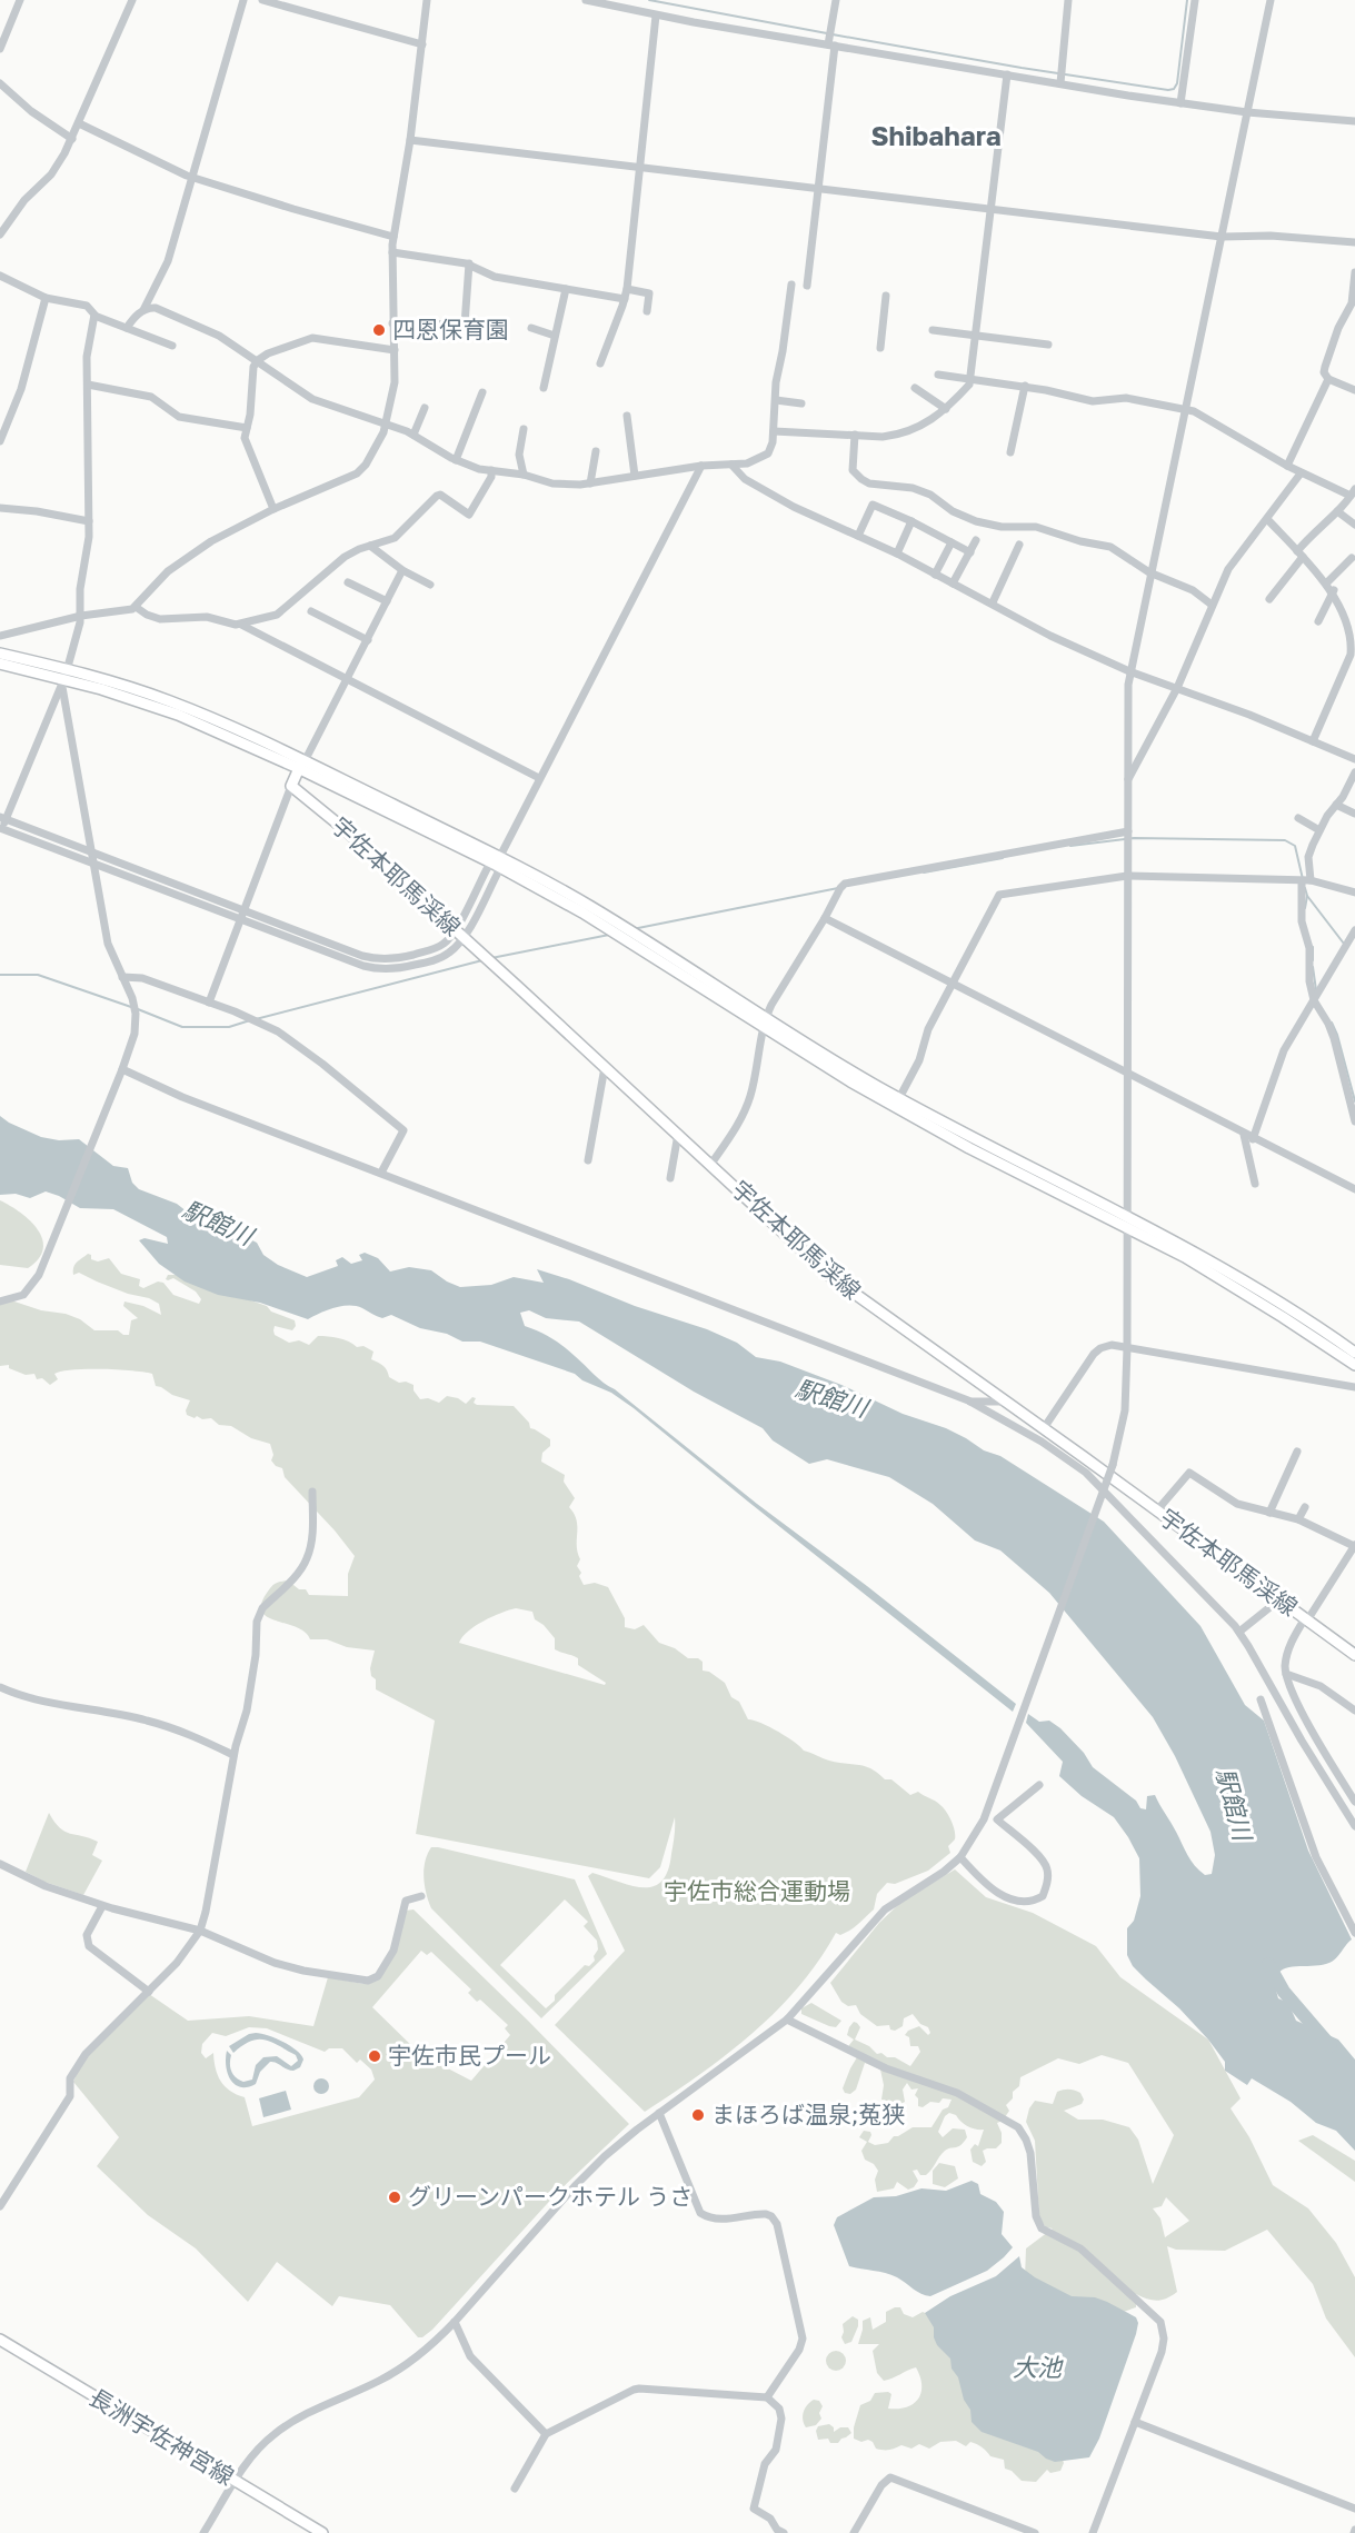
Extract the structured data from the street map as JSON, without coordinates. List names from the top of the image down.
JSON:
{
  "streets": {
    "main road": ["宇佐本耶馬渓線", "長洲宇佐神宮線"]
  },
  "districts": ["Shibahara"],
  "water": ["駅館川", "大池"],
  "parks": ["宇佐市総合運動場"],
  "places": [
    "四恩保育園",
    "宇佐市民プール",
    "まほろば温泉;菟狭",
    "グリーンパークホテル うさ"
  ]
}
